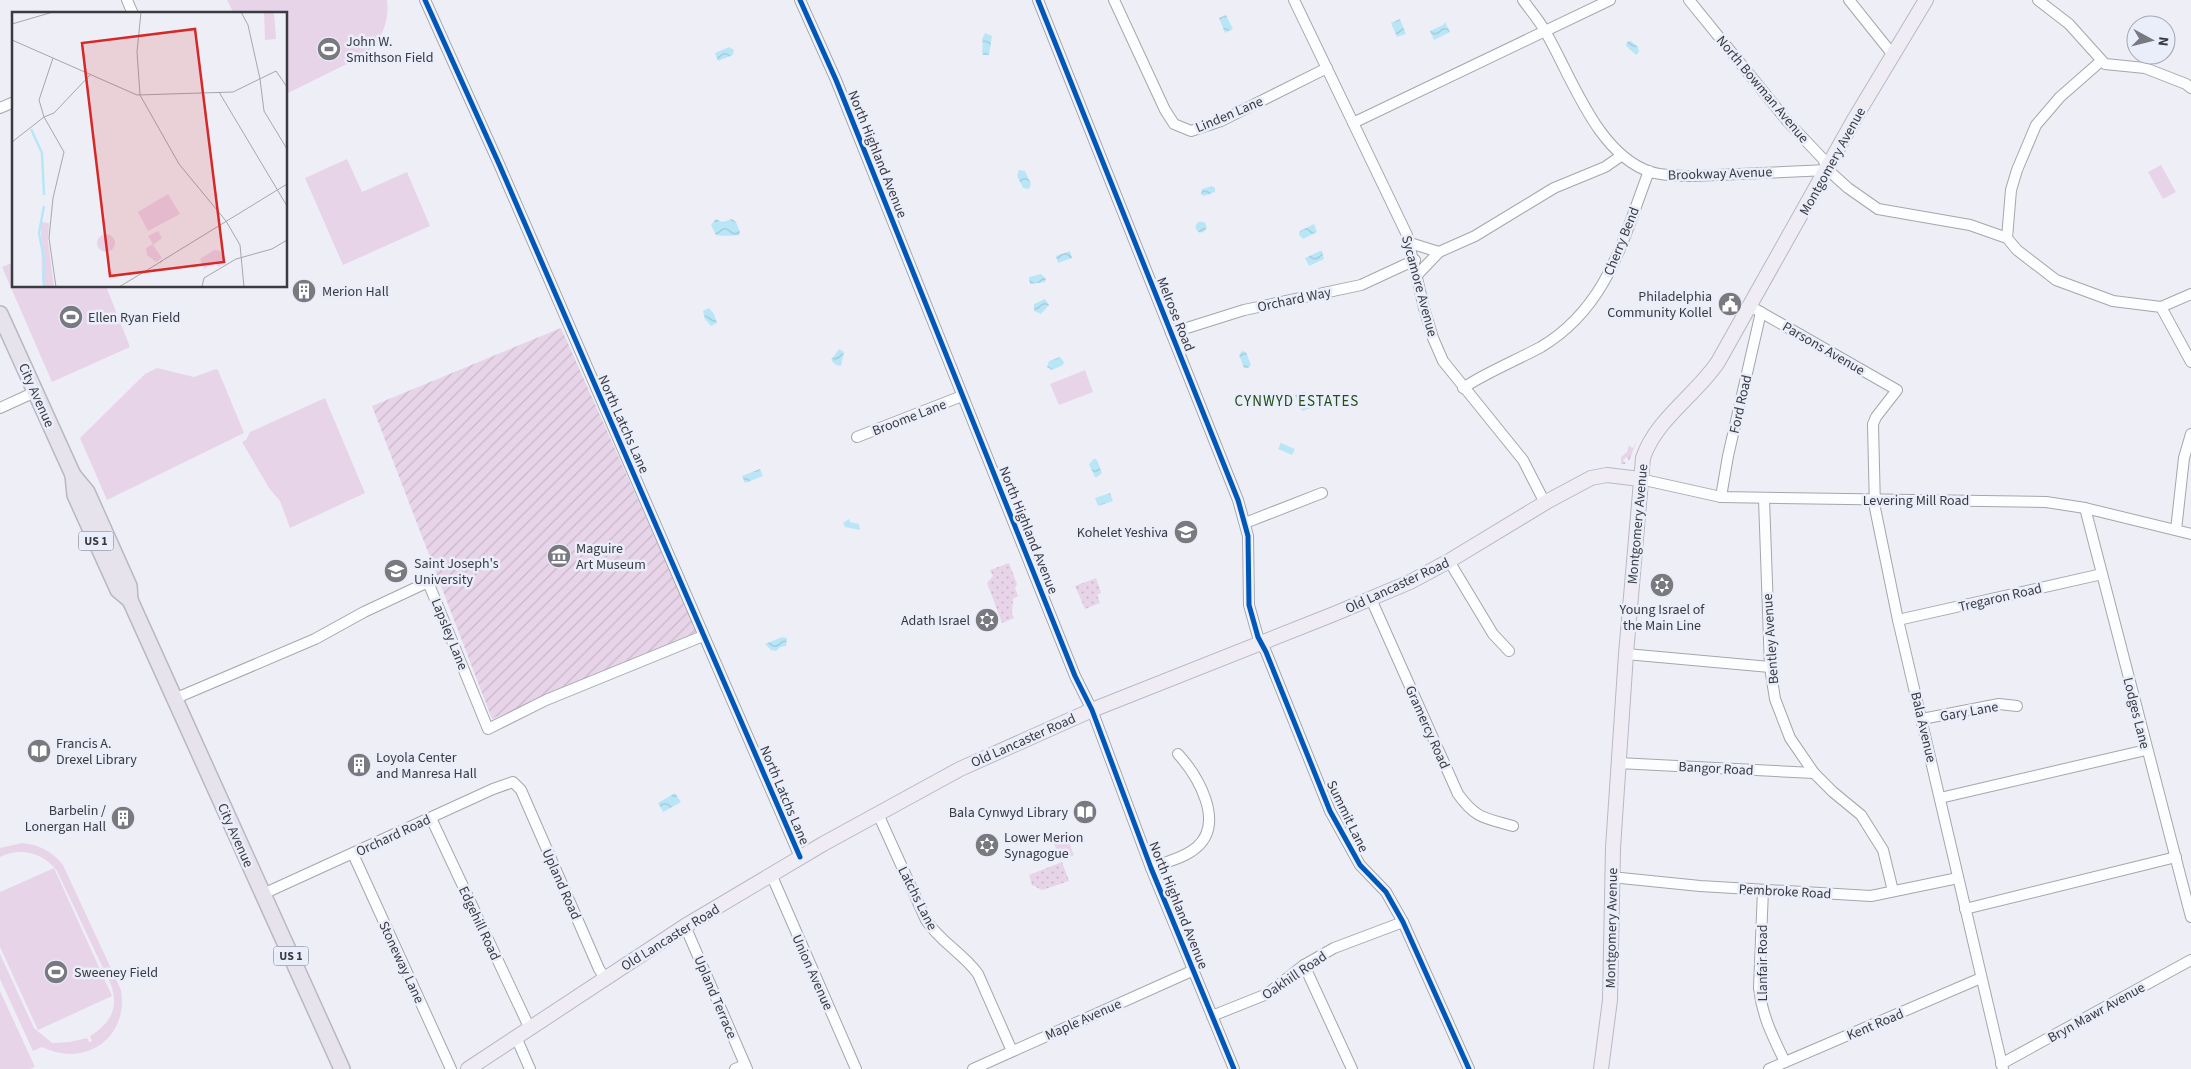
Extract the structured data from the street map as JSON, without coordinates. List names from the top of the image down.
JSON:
{
  "streets": {
    "highway": ["City Avenue", "US 1"],
    "main road": ["Montgomery Avenue", "Old Lancaster Road"],
    "street": [
      "North Bowman Avenue",
      "Linden Lane",
      "North Highland Avenue",
      "Brookway Avenue",
      "Cherry Bend",
      "Sycamore Avenue",
      "Orchard Way",
      "Melrose Road",
      "Parsons Avenue",
      "Ford Road",
      "Broome Lane",
      "North Latchs Lane",
      "Levering Mill Road",
      "Tregaron Road",
      "Lapsley Lane",
      "Bentley Avenue",
      "Gary Lane",
      "Lodges Lane",
      "Gramercy Road",
      "Bala Avenue",
      "Bangor Road",
      "Summit Lane",
      "Orchard Road",
      "Upland Road",
      "Pembroke Road",
      "Latchs Lane",
      "Edgehill Road",
      "Stoneway Lane",
      "Llanfair Road",
      "Union Avenue",
      "Oakhill Road",
      "Upland Terrace",
      "Bryn Mawr Avenue",
      "Maple Avenue",
      "Kent Road"
    ]
  },
  "crossings": [
    ["North Bowman Avenue", "Montgomery Avenue"],
    ["North Bowman Avenue", "Brookway Avenue"],
    ["Linden Lane", "Sycamore Avenue"],
    ["North Highland Avenue", "Broome Lane"],
    ["North Highland Avenue", "Old Lancaster Road"],
    ["North Highland Avenue", "Oakhill Road"],
    ["North Highland Avenue", "Maple Avenue"],
    ["Montgomery Avenue", "Brookway Avenue"],
    ["Montgomery Avenue", "Parsons Avenue"],
    ["Montgomery Avenue", "Ford Road"],
    ["Montgomery Avenue", "Levering Mill Road"],
    ["Montgomery Avenue", "Old Lancaster Road"],
    ["Montgomery Avenue", "Bangor Road"],
    ["Montgomery Avenue", "Pembroke Road"],
    ["Brookway Avenue", "Cherry Bend"],
    ["Cherry Bend", "Sycamore Avenue"],
    ["Sycamore Avenue", "Orchard Way"],
    ["Sycamore Avenue", "Old Lancaster Road"],
    ["Orchard Way", "Melrose Road"],
    ["Melrose Road", "Old Lancaster Road"],
    ["Melrose Road", "Summit Lane"],
    ["Parsons Avenue", "Ford Road"],
    ["Parsons Avenue", "Bala Avenue"],
    ["City Avenue", "Lapsley Lane"],
    ["City Avenue", "Orchard Road"],
    ["Ford Road", "Levering Mill Road"],
    ["North Latchs Lane", "Old Lancaster Road"],
    ["North Latchs Lane", "Lapsley Lane"],
    ["Levering Mill Road", "Old Lancaster Road"],
    ["Levering Mill Road", "Bentley Avenue"],
    ["Levering Mill Road", "Lodges Lane"],
    ["Levering Mill Road", "Bala Avenue"],
    ["Old Lancaster Road", "Gramercy Road"],
    ["Old Lancaster Road", "Summit Lane"],
    ["Old Lancaster Road", "Upland Road"],
    ["Old Lancaster Road", "Latchs Lane"],
    ["Old Lancaster Road", "Edgehill Road"],
    ["Old Lancaster Road", "Union Avenue"],
    ["Old Lancaster Road", "Upland Terrace"],
    ["Tregaron Road", "Lodges Lane"],
    ["Tregaron Road", "Bala Avenue"],
    ["Bentley Avenue", "Bangor Road"],
    ["Bentley Avenue", "Pembroke Road"],
    ["Gary Lane", "Bala Avenue"],
    ["Bala Avenue", "Pembroke Road"],
    ["Bala Avenue", "Bryn Mawr Avenue"],
    ["Bala Avenue", "Kent Road"],
    ["Summit Lane", "Oakhill Road"],
    ["Orchard Road", "Upland Road"],
    ["Orchard Road", "Edgehill Road"],
    ["Orchard Road", "Stoneway Lane"],
    ["Pembroke Road", "Llanfair Road"],
    ["Latchs Lane", "Maple Avenue"],
    ["Llanfair Road", "Kent Road"]
  ],
  "districts": ["CYNWYD ESTATES"],
  "places": {
    "sports": ["John W. Smithson Field", "Ellen Ryan Field", "Sweeney Field"],
    "building": ["Merion Hall", "Loyola Center and Manresa Hall", "Barbelin / Lonergan Hall"],
    "public building": ["Philadelphia Community Kollel"],
    "school or university": ["Kohelet Yeshiva", "Saint Joseph's University"],
    "museum": ["Maguire Art Museum"],
    "synagogue": ["Young Israel of the Main Line", "Adath Israel", "Lower Merion Synagogue"],
    "library": ["Francis A. Drexel Library", "Bala Cynwyd Library"]
  },
  "north": "right"
}
